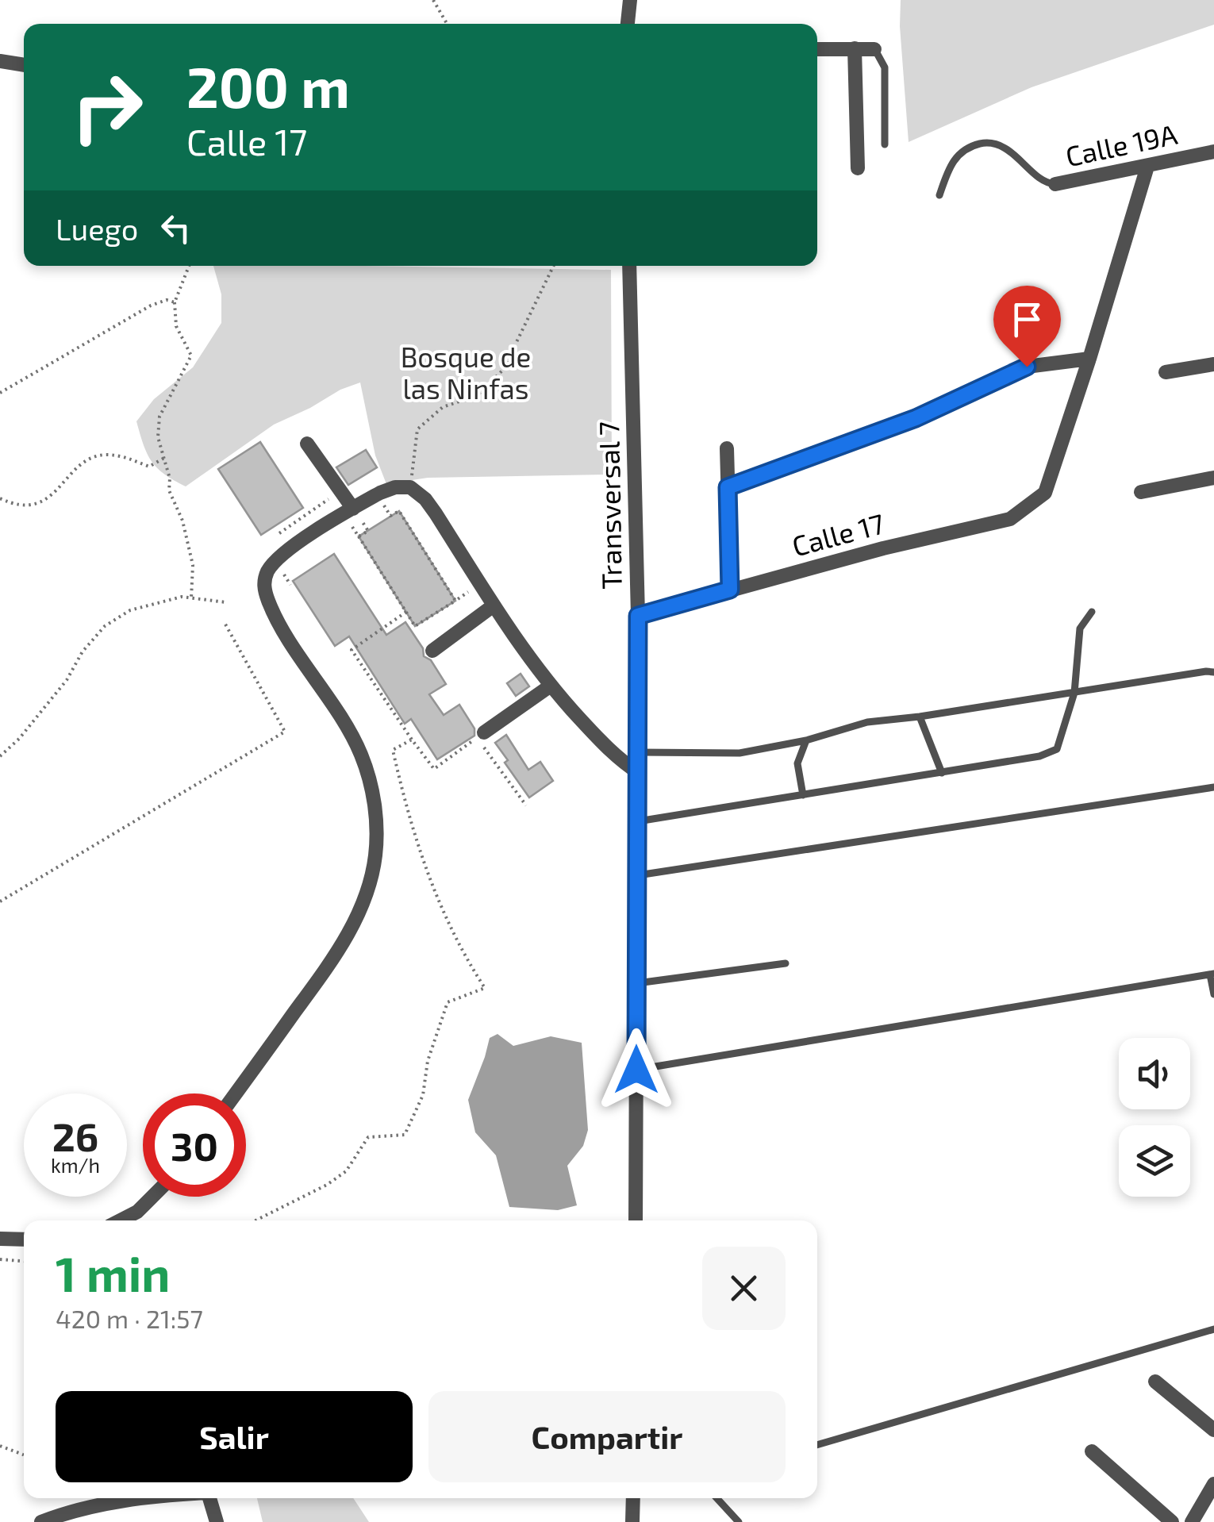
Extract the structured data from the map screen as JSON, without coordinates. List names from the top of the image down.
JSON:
{
  "streets": {
    "street": ["Calle 19A", "Transversal 7", "Calle 17"]
  },
  "crossings": [
    ["Transversal 7", "Calle 17"]
  ],
  "parks": ["Bosque de las Ninfas"],
  "page": {
    "turn": ["200 m", "Calle 17"],
    "then": "Luego",
    "speed": "26 km/h",
    "limit": "30",
    "heading": ["1 min", "420 m · 21:57"],
    "buttons": ["Salir", "Compartir"]
  }
}
